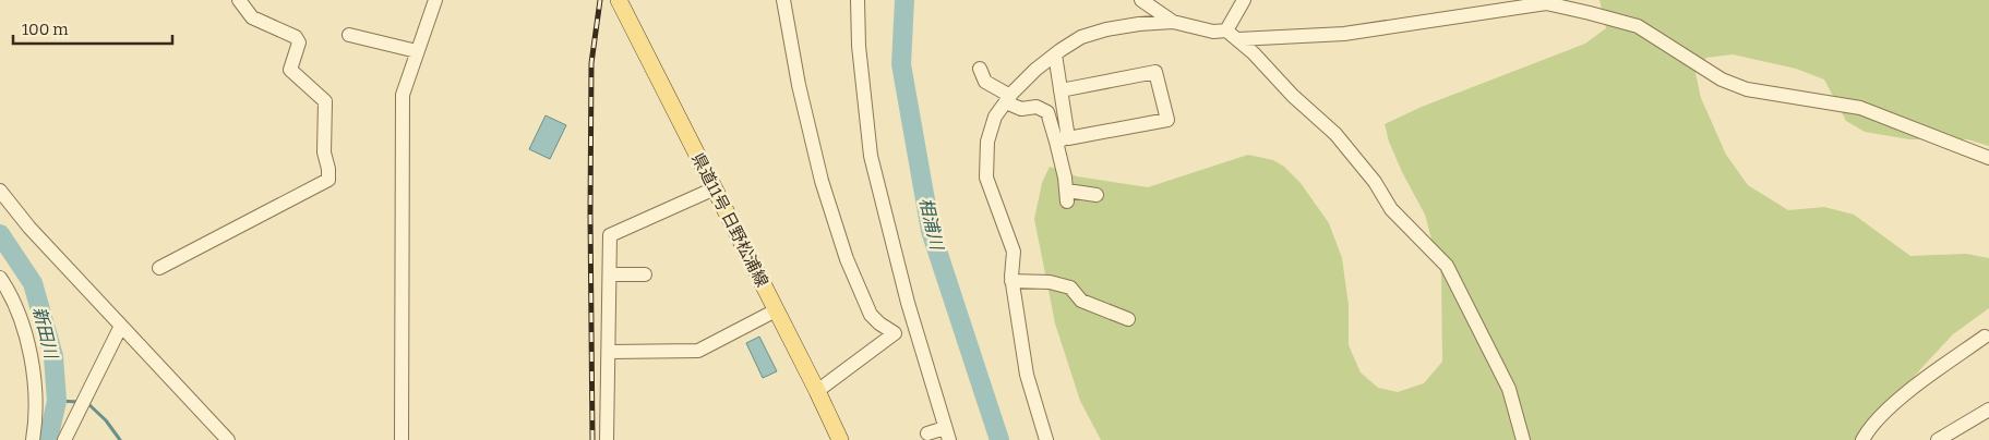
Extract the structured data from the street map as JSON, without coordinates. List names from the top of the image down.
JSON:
{
  "streets": {
    "main road": ["県道11号 日野松浦線"]
  },
  "water": ["相浦川", "新田川"],
  "scale_bar": "100 m"
}
